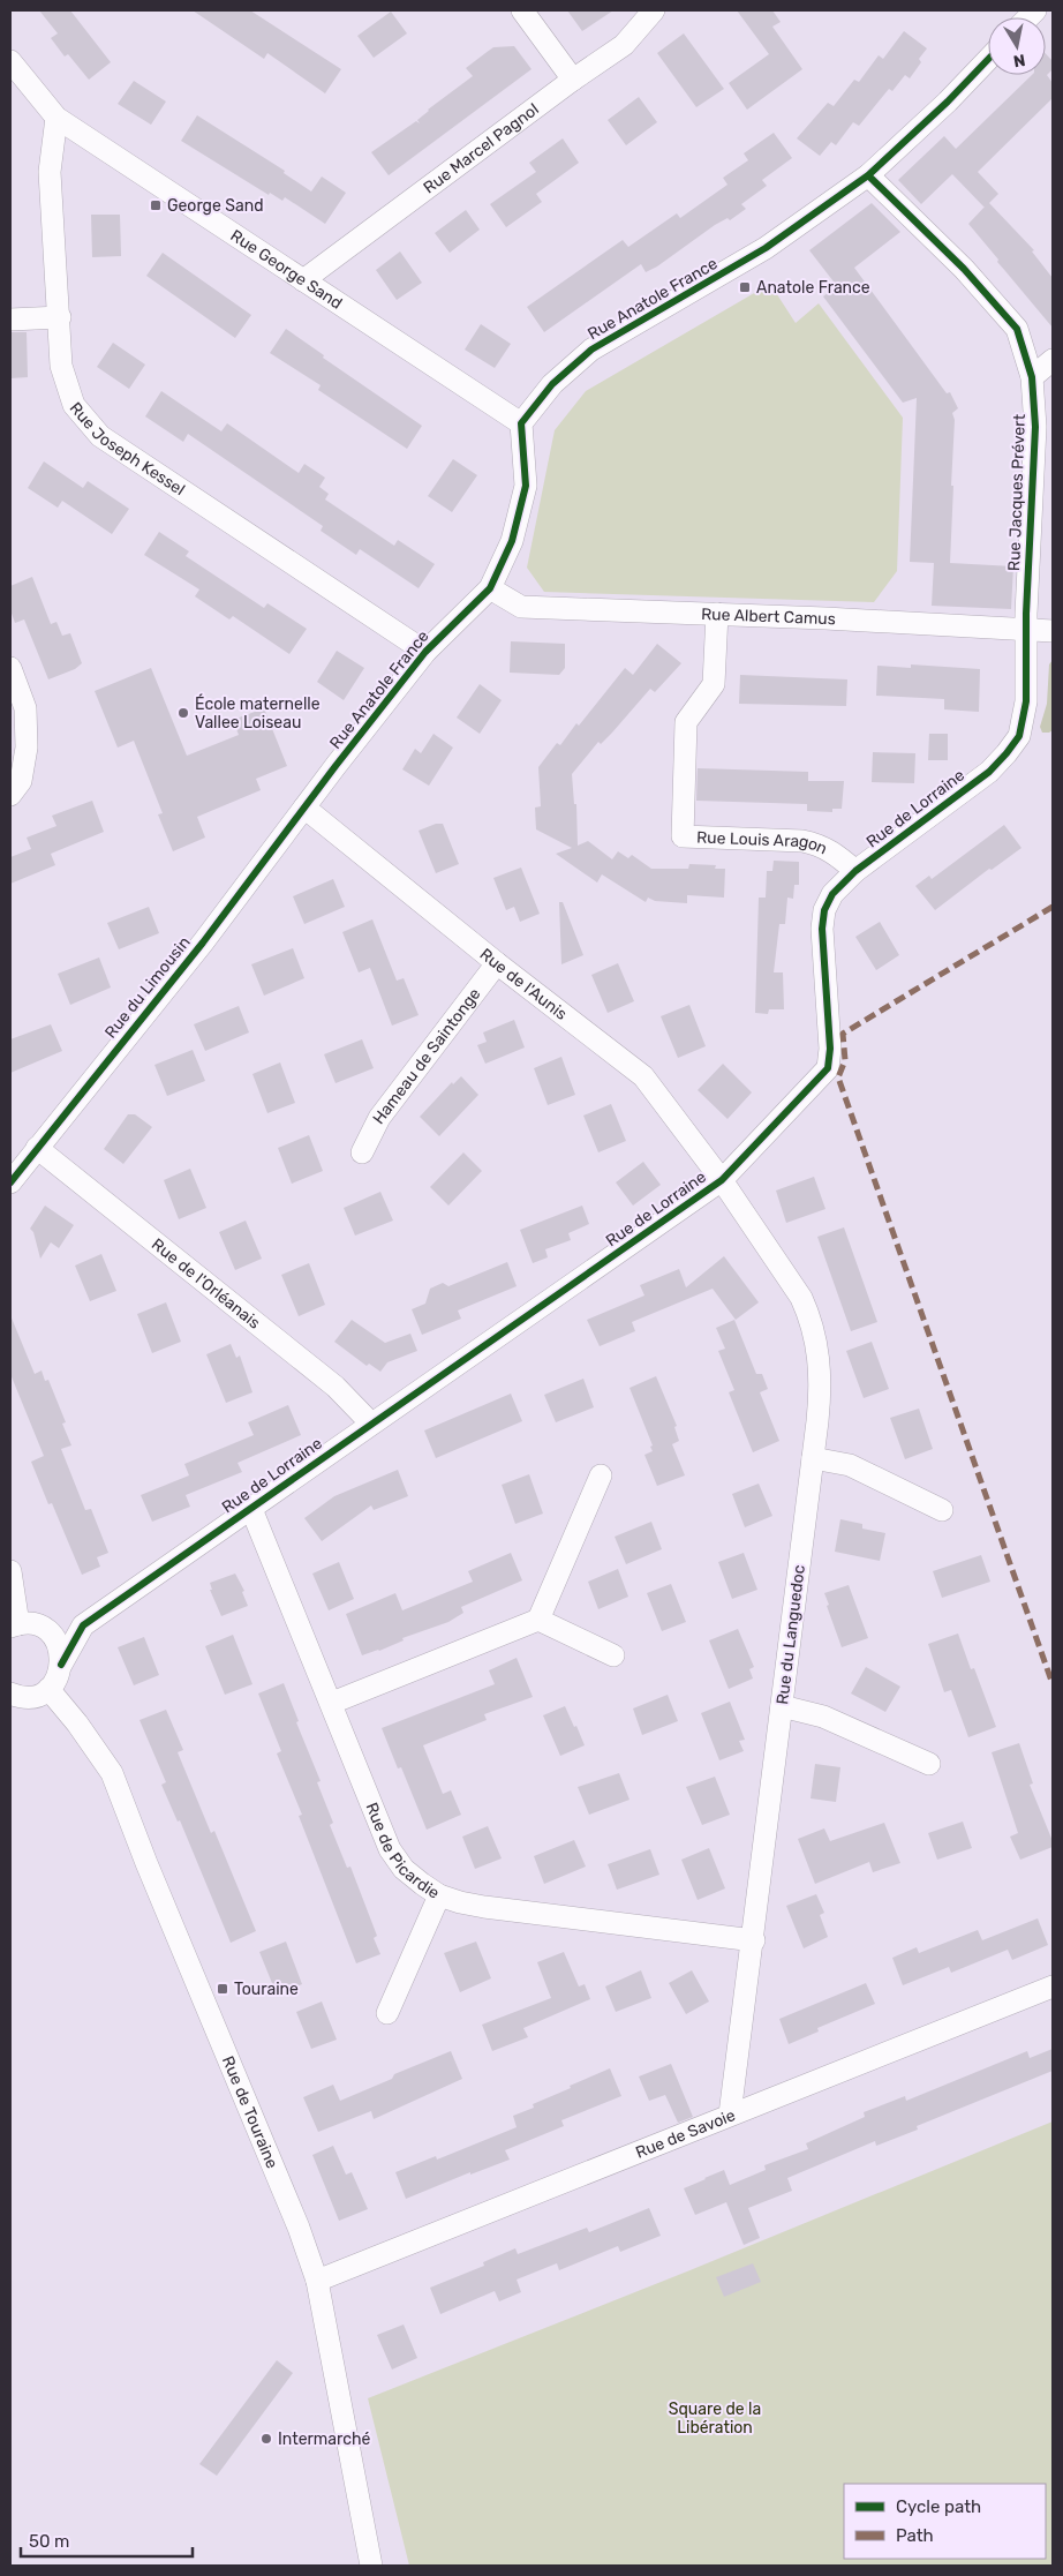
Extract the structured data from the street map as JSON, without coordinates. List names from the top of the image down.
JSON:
{
  "streets": {
    "street": [
      "Rue Marcel Pagnol",
      "Rue George Sand",
      "Rue Anatole France",
      "Rue Joseph Kessel",
      "Rue Jacques Prévert",
      "Rue Albert Camus",
      "Rue de Lorraine",
      "Rue Louis Aragon",
      "Rue de l'Aunis",
      "Rue du Limousin",
      "Hameau de Saintonge",
      "Rue de l'Orléanais",
      "Rue du Languedoc",
      "Rue de Picardie",
      "Rue de Touraine",
      "Rue de Savoie"
    ]
  },
  "crossings": [
    ["Rue Marcel Pagnol", "Rue George Sand"],
    ["Rue George Sand", "Rue Anatole France"],
    ["Rue George Sand", "Rue Joseph Kessel"],
    ["Rue Anatole France", "Rue Joseph Kessel"],
    ["Rue Anatole France", "Rue Jacques Prévert"],
    ["Rue Anatole France", "Rue Albert Camus"],
    ["Rue Anatole France", "Rue de l'Aunis"],
    ["Rue Anatole France", "Rue du Limousin"],
    ["Rue Jacques Prévert", "Rue Albert Camus"],
    ["Rue Jacques Prévert", "Rue de Lorraine"],
    ["Rue Albert Camus", "Rue de Lorraine"],
    ["Rue Albert Camus", "Rue Louis Aragon"],
    ["Rue de Lorraine", "Rue Louis Aragon"],
    ["Rue de Lorraine", "Rue de l'Aunis"],
    ["Rue de Lorraine", "Rue de l'Orléanais"],
    ["Rue de Lorraine", "Rue du Languedoc"],
    ["Rue de Lorraine", "Rue de Picardie"],
    ["Rue de Lorraine", "Rue de Touraine"],
    ["Rue de l'Aunis", "Rue du Limousin"],
    ["Rue de l'Aunis", "Hameau de Saintonge"],
    ["Rue de l'Aunis", "Rue du Languedoc"],
    ["Rue du Limousin", "Rue de l'Orléanais"],
    ["Rue du Languedoc", "Rue de Picardie"],
    ["Rue du Languedoc", "Rue de Savoie"],
    ["Rue de Touraine", "Rue de Savoie"]
  ],
  "parks": ["Square de la Libération"],
  "places": {
    "transit": ["George Sand", "Anatole France", "Touraine"],
    "other": ["École maternelle Vallee Loiseau", "Intermarché"]
  },
  "legend": ["Cycle path", "Path"],
  "scale_bar": "50 m",
  "north": "bottom"
}
